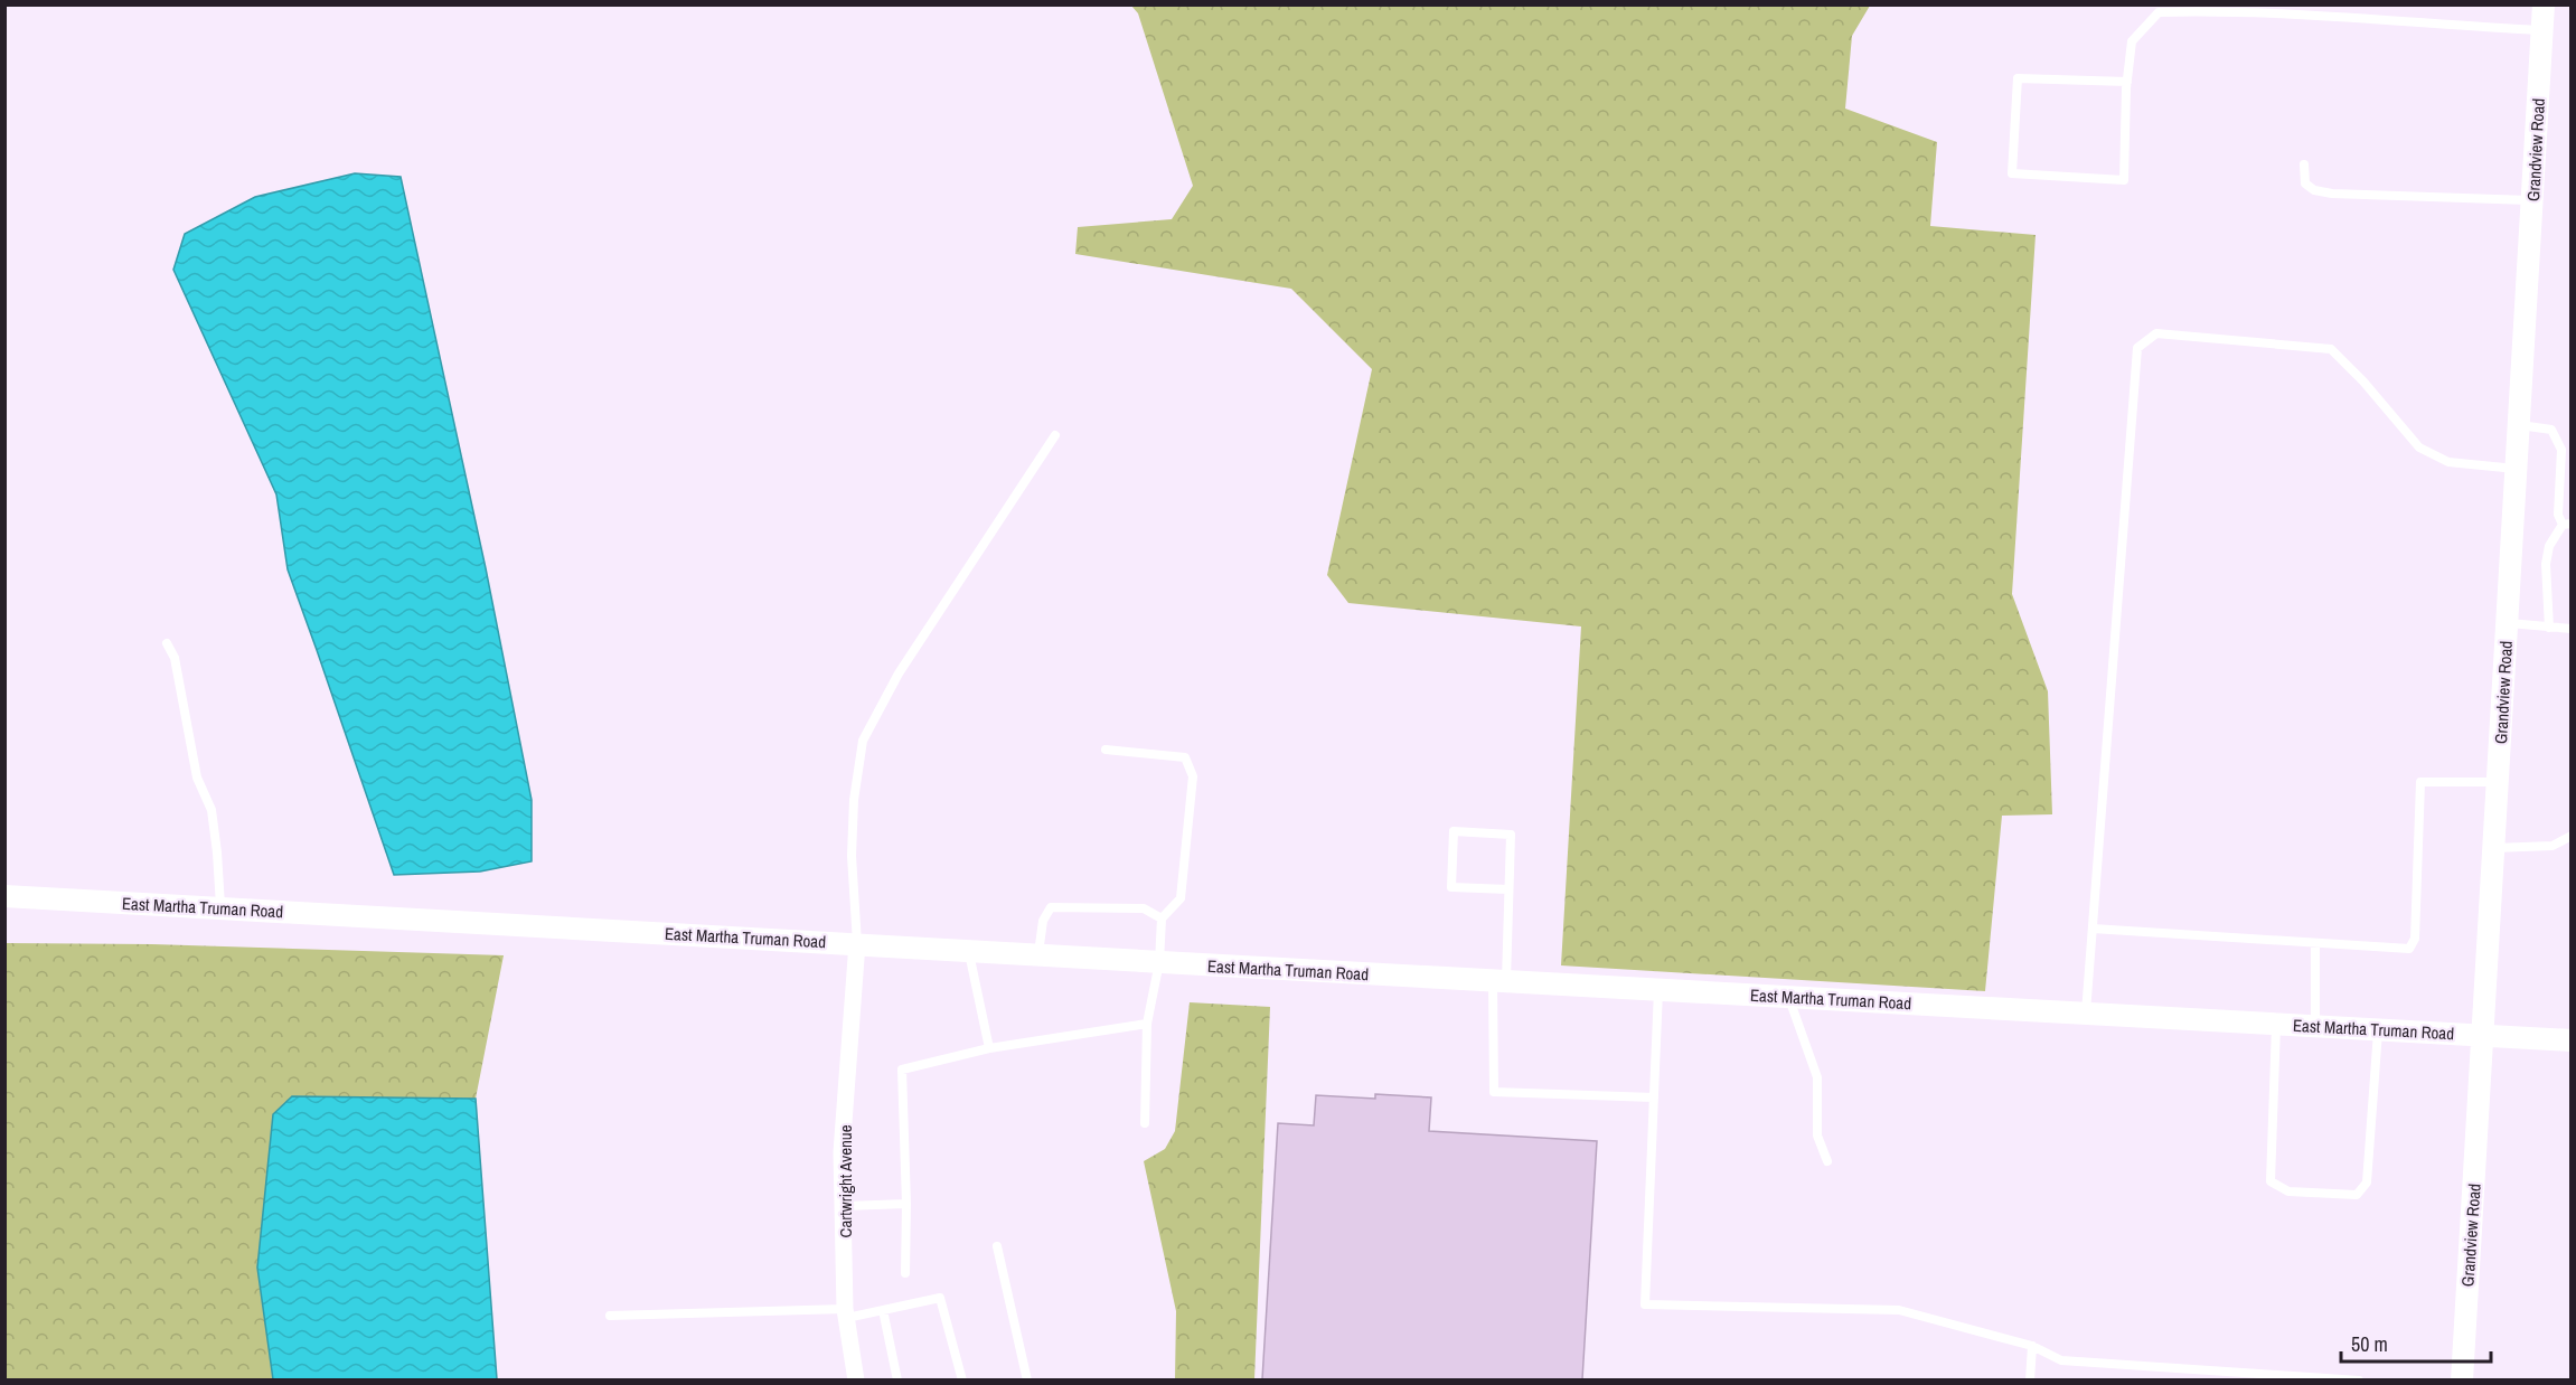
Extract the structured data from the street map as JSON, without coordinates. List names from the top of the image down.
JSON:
{
  "streets": {
    "main road": ["Grandview Road", "East Martha Truman Road"],
    "street": ["Cartwright Avenue"]
  },
  "crossings": [
    ["Grandview Road", "East Martha Truman Road"],
    ["East Martha Truman Road", "Cartwright Avenue"]
  ],
  "scale_bar": "50 m"
}
